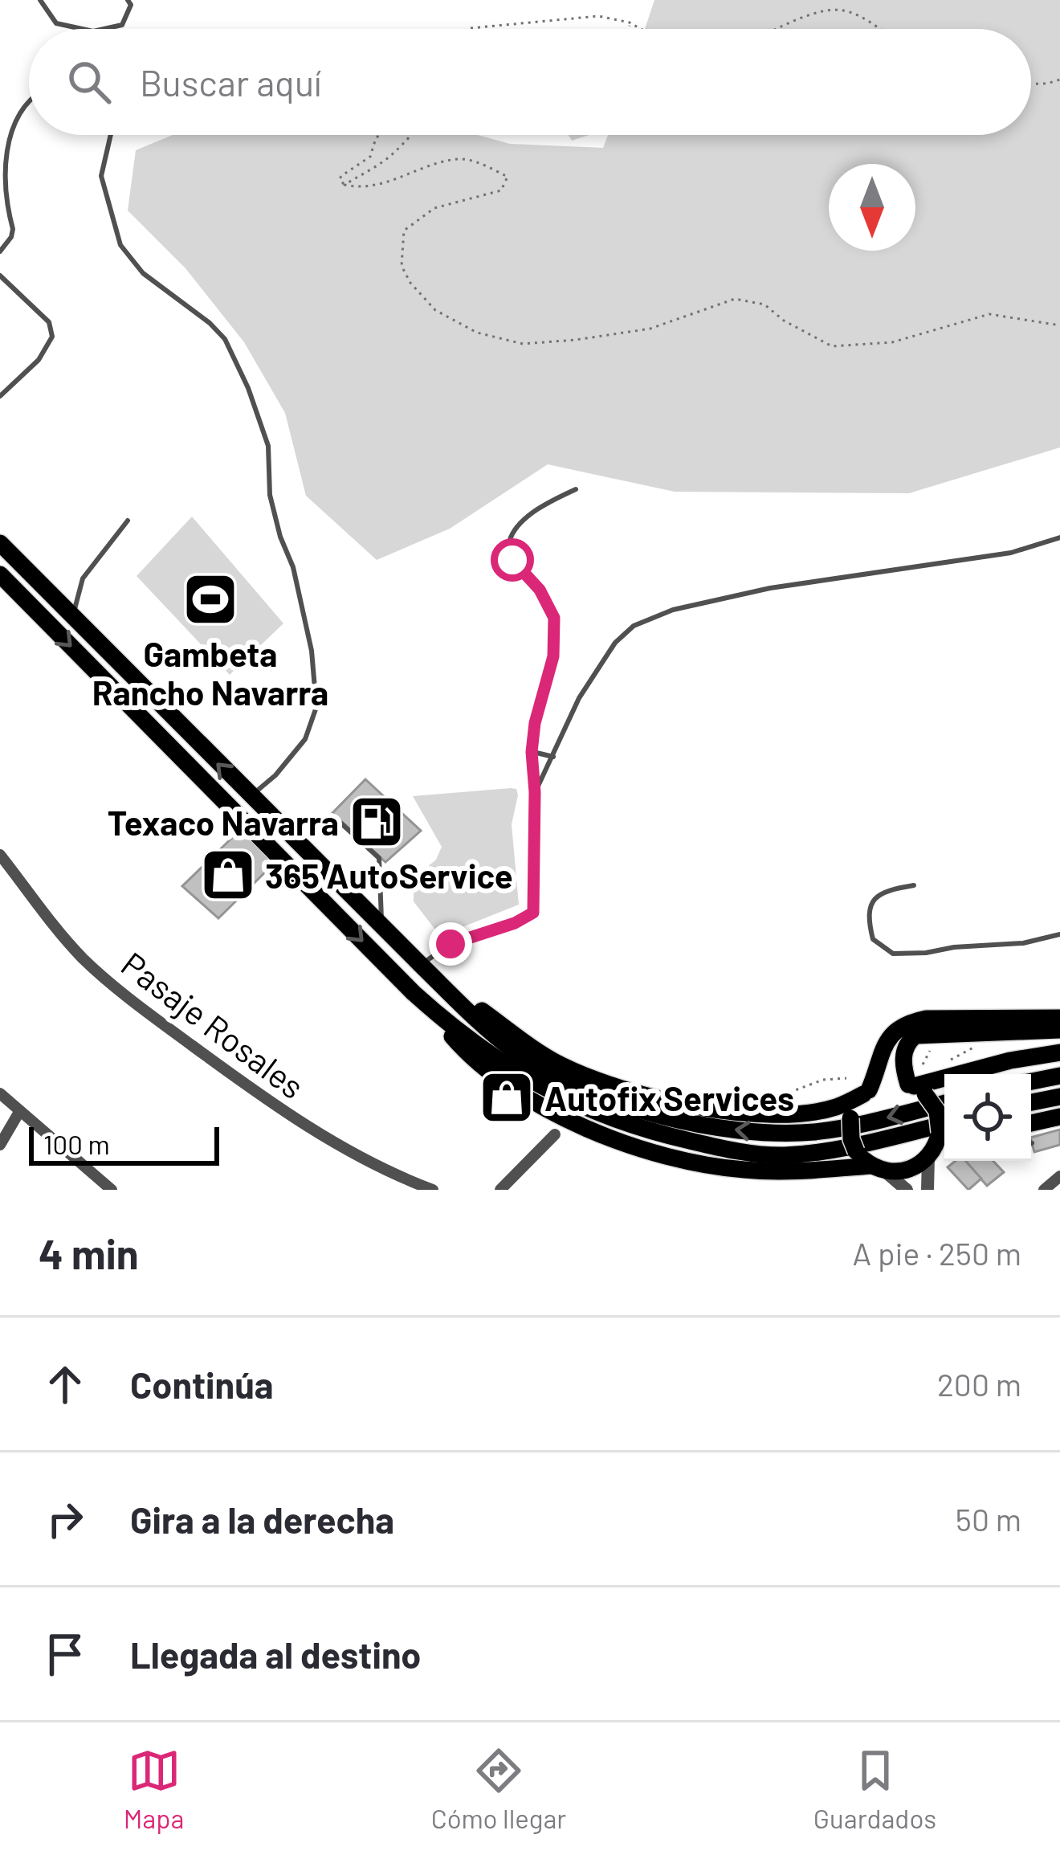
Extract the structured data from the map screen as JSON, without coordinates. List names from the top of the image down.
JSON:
{
  "streets": {
    "street": ["Pasaje Rosales"]
  },
  "places": {
    "sports": ["Gambeta Rancho Navarra"],
    "fuel station": ["Texaco Navarra"],
    "shop": ["365 AutoService", "Autofix Services"]
  },
  "scale_bar": "100 m",
  "north": "bottom",
  "page": {
    "search": "Buscar aquí",
    "scale": "100 m",
    "heading": ["4 min", "A pie · 250 m"],
    "list": [
      ["Continúa", "200 m"],
      ["Gira a la derecha", "50 m"],
      "Llegada al destino"
    ],
    "nav": ["Mapa", "Cómo llegar", "Guardados"]
  }
}
